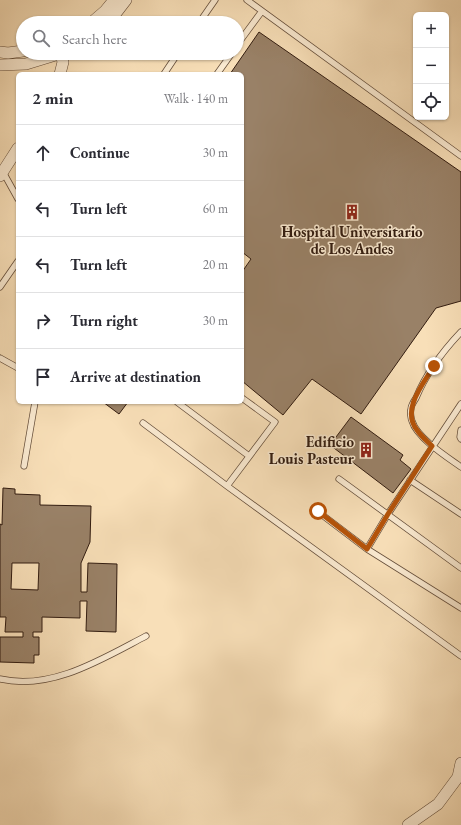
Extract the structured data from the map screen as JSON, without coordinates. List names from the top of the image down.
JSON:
{
  "places": {
    "building": ["Hospital Universitario de Los Andes", "Edificio Louis Pasteur"]
  },
  "page": {
    "map_buttons": ["+", "−"],
    "search": "Search here",
    "heading": ["2 min", "Walk · 140 m"],
    "list": [
      ["Continue", "30 m"],
      ["Turn left", "60 m"],
      ["Turn left", "20 m"],
      ["Turn right", "30 m"],
      "Arrive at destination"
    ]
  }
}
